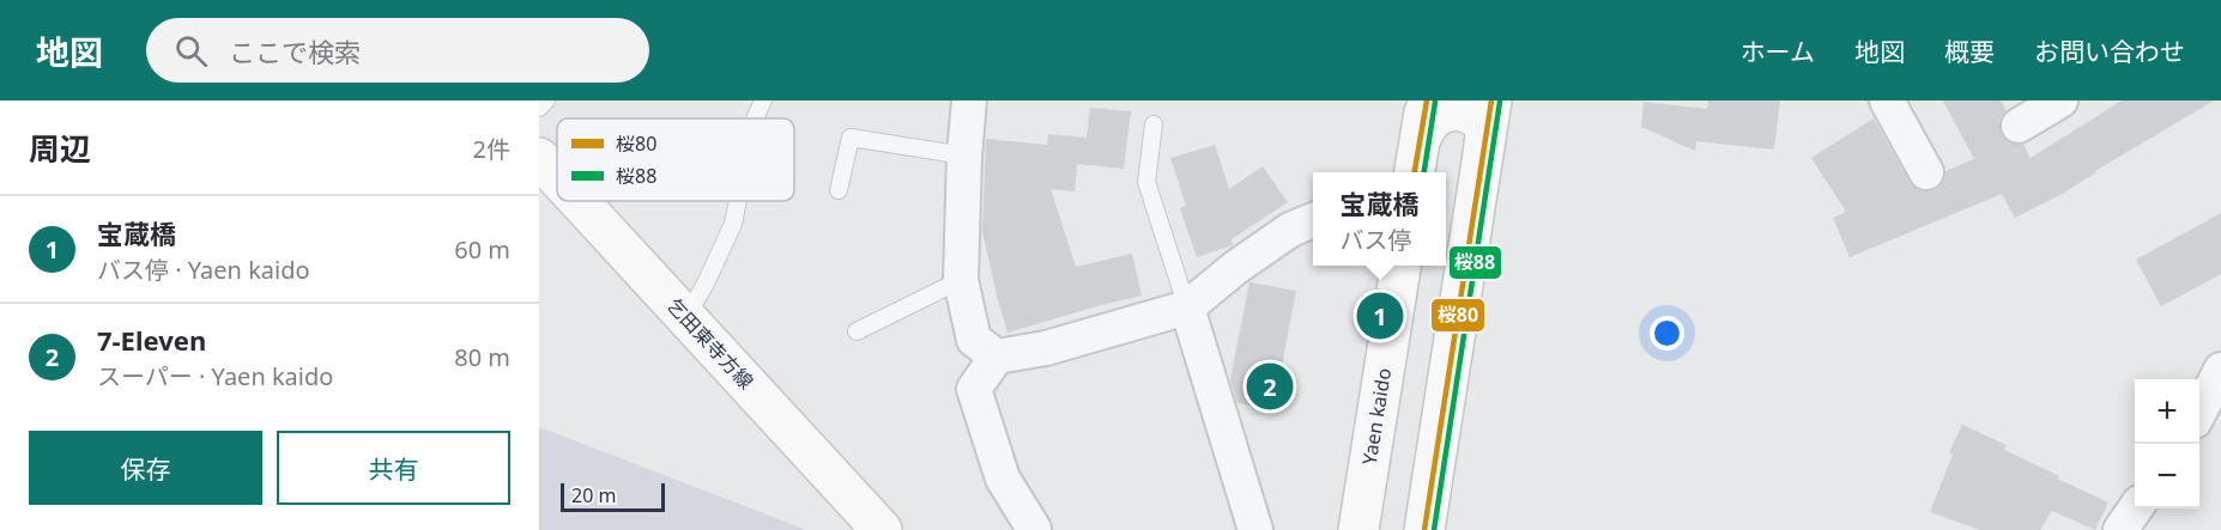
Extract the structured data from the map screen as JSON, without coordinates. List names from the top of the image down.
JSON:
{
  "streets": {
    "main road": ["乞田東寺方線", "Yaen kaido"]
  },
  "lines": ["transit line 桜80", "transit line 桜88"],
  "legend": ["桜80", "桜88"],
  "scale_bar": "20 m",
  "page": {
    "header": "地図",
    "search": "ここで検索",
    "nav": [
      "ホーム",
      "地図",
      "概要",
      "お問い合わせ"
    ],
    "heading": ["周辺", "2件"],
    "popup": ["宝蔵橋", "バス停"],
    "list": [
      {
        "mark": "1",
        "name": "宝蔵橋",
        "note": "バス停 · Yaen kaido",
        "value": "60 m"
      },
      {
        "mark": "2",
        "name": "7-Eleven",
        "note": "スーパー · Yaen kaido",
        "value": "80 m"
      }
    ],
    "pins": ["1", "2"],
    "map_buttons": ["+", "−"],
    "buttons": ["保存", "共有"],
    "scale": "20 m"
  }
}
